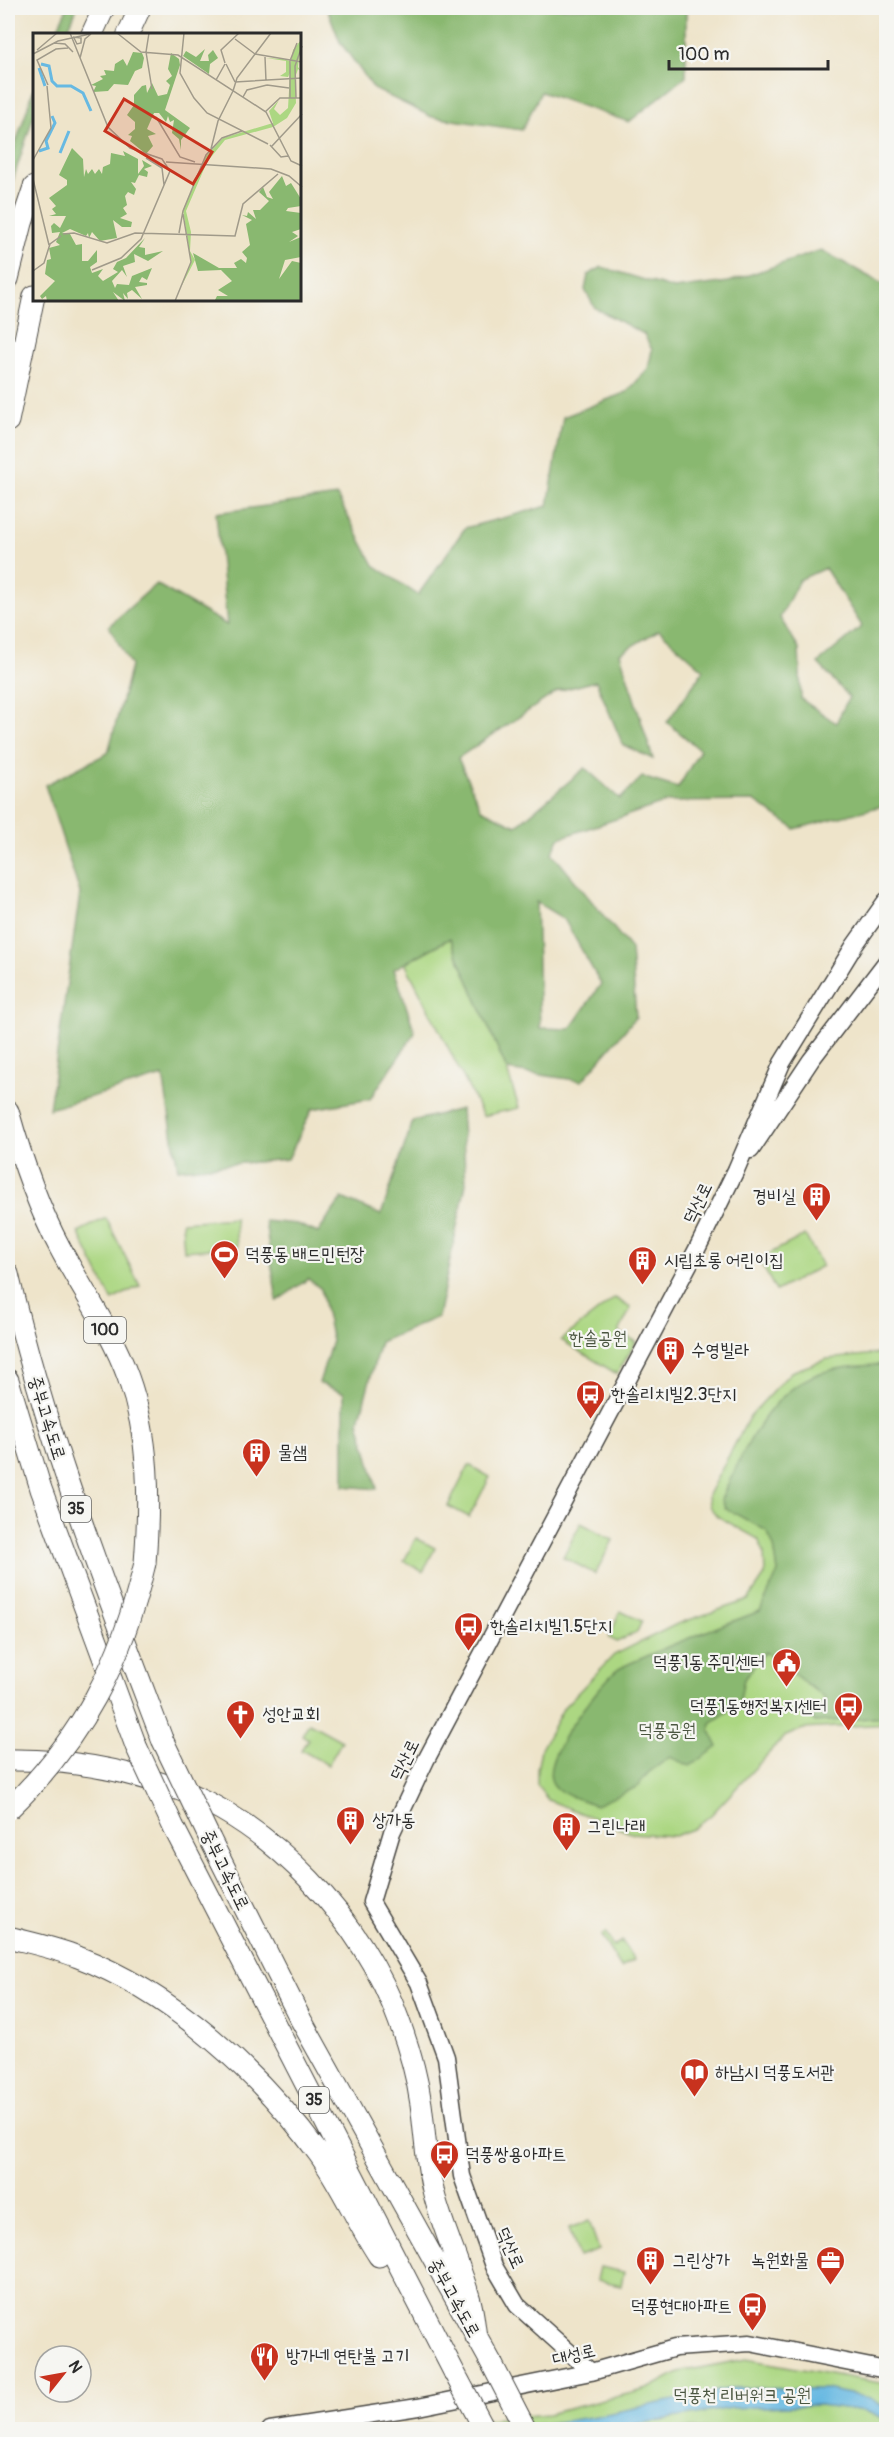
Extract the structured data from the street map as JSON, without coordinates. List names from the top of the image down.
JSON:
{
  "streets": {
    "highway": ["100", "중부고속도로", "35"],
    "main road": ["덕산로", "대성로"]
  },
  "crossings": [
    ["덕산로", "대성로"]
  ],
  "parks": ["한솔공원", "덕풍공원", "덕풍천 리버워크 공원"],
  "places": {
    "building": [
      "경비실",
      "시립초롱 어린이집",
      "수영빌라",
      "물샘",
      "상가동",
      "그린나래",
      "그린상가"
    ],
    "sports": ["덕풍동 배드민턴장"],
    "bus stop": [
      "한솔리치빌2.3단지",
      "한솔리치빌1.5단지",
      "덕풍1동행정복지센터",
      "덕풍쌍용아파트",
      "덕풍현대아파트"
    ],
    "public building": ["덕풍1동 주민센터"],
    "church": ["성안교회"],
    "library": ["하남시 덕풍도서관"],
    "office": ["녹원화물"],
    "restaurant": ["방가네 연탄불 고기"]
  },
  "scale_bar": "100 m",
  "north": "top right"
}
